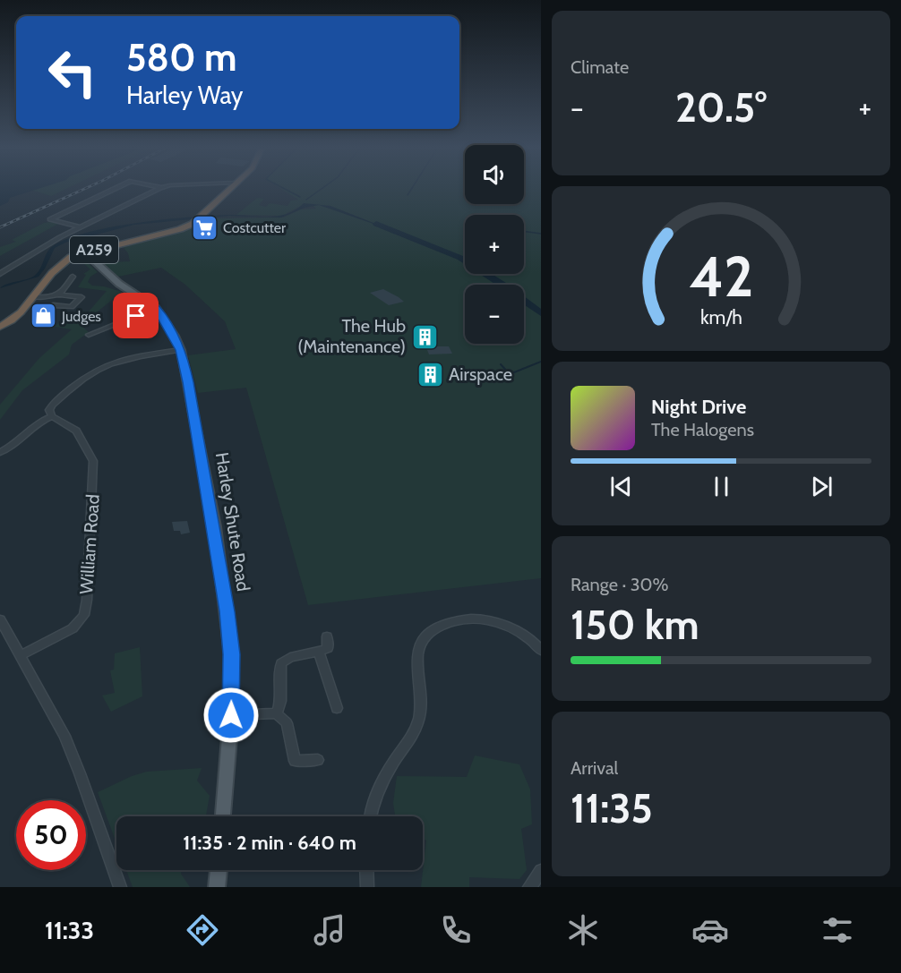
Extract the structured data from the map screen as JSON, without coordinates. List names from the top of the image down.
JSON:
{
  "streets": {
    "highway": ["A259"],
    "main road": ["Harley Shute Road"],
    "street": ["William Road"]
  },
  "crossings": [
    ["A259", "Harley Shute Road"]
  ],
  "places": {
    "supermarket": ["Costcutter"],
    "shop": ["Judges"],
    "building": ["The Hub (Maintenance)", "Airspace"]
  },
  "page": {
    "tile": [
      "Climate",
      ["Range · 30%", "150 km"],
      ["Arrival", "11:35"]
    ],
    "turn": ["580 m", "Harley Way"],
    "heat": ["−", "20.5°", "+"],
    "map_buttons": ["+", "−"],
    "song": ["Night Drive", "The Halogens"],
    "limit": "50",
    "trip": "11:35 · 2 min · 640 m",
    "tabs": "11:33",
    "gauge": ["42", "km/h"]
  }
}
